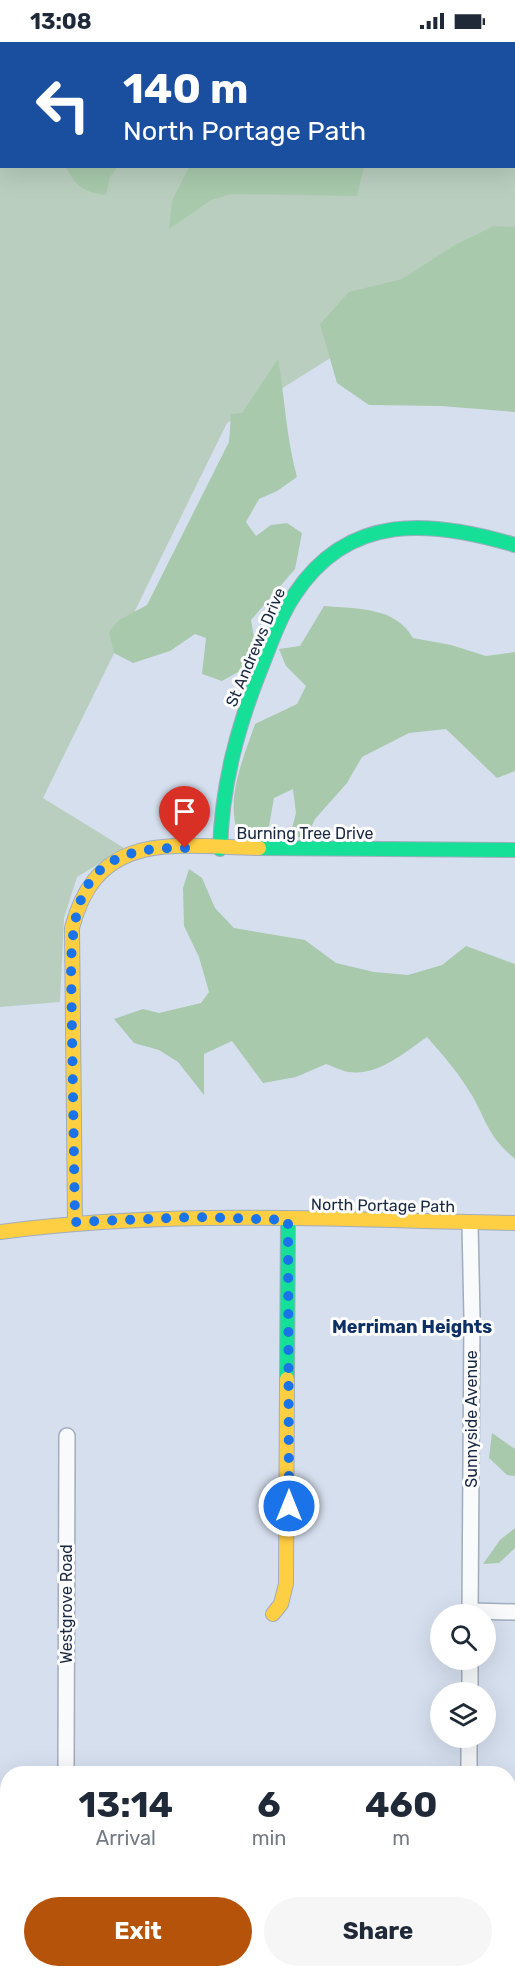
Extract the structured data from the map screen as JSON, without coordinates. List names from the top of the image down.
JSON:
{
  "streets": {
    "street": [
      "St Andrews Drive",
      "Burning Tree Drive",
      "North Portage Path",
      "Sunnyside Avenue",
      "Westgrove Road"
    ]
  },
  "crossings": [
    ["St Andrews Drive", "Burning Tree Drive"],
    ["Burning Tree Drive", "North Portage Path"],
    ["North Portage Path", "Sunnyside Avenue"]
  ],
  "districts": ["Merriman Heights"],
  "page": {
    "status": "13:08",
    "turn": ["140 m", "North Portage Path"],
    "eta": [
      "13:14",
      "Arrival",
      "6",
      "min",
      "460",
      "m"
    ],
    "buttons": ["Exit", "Share"]
  }
}
